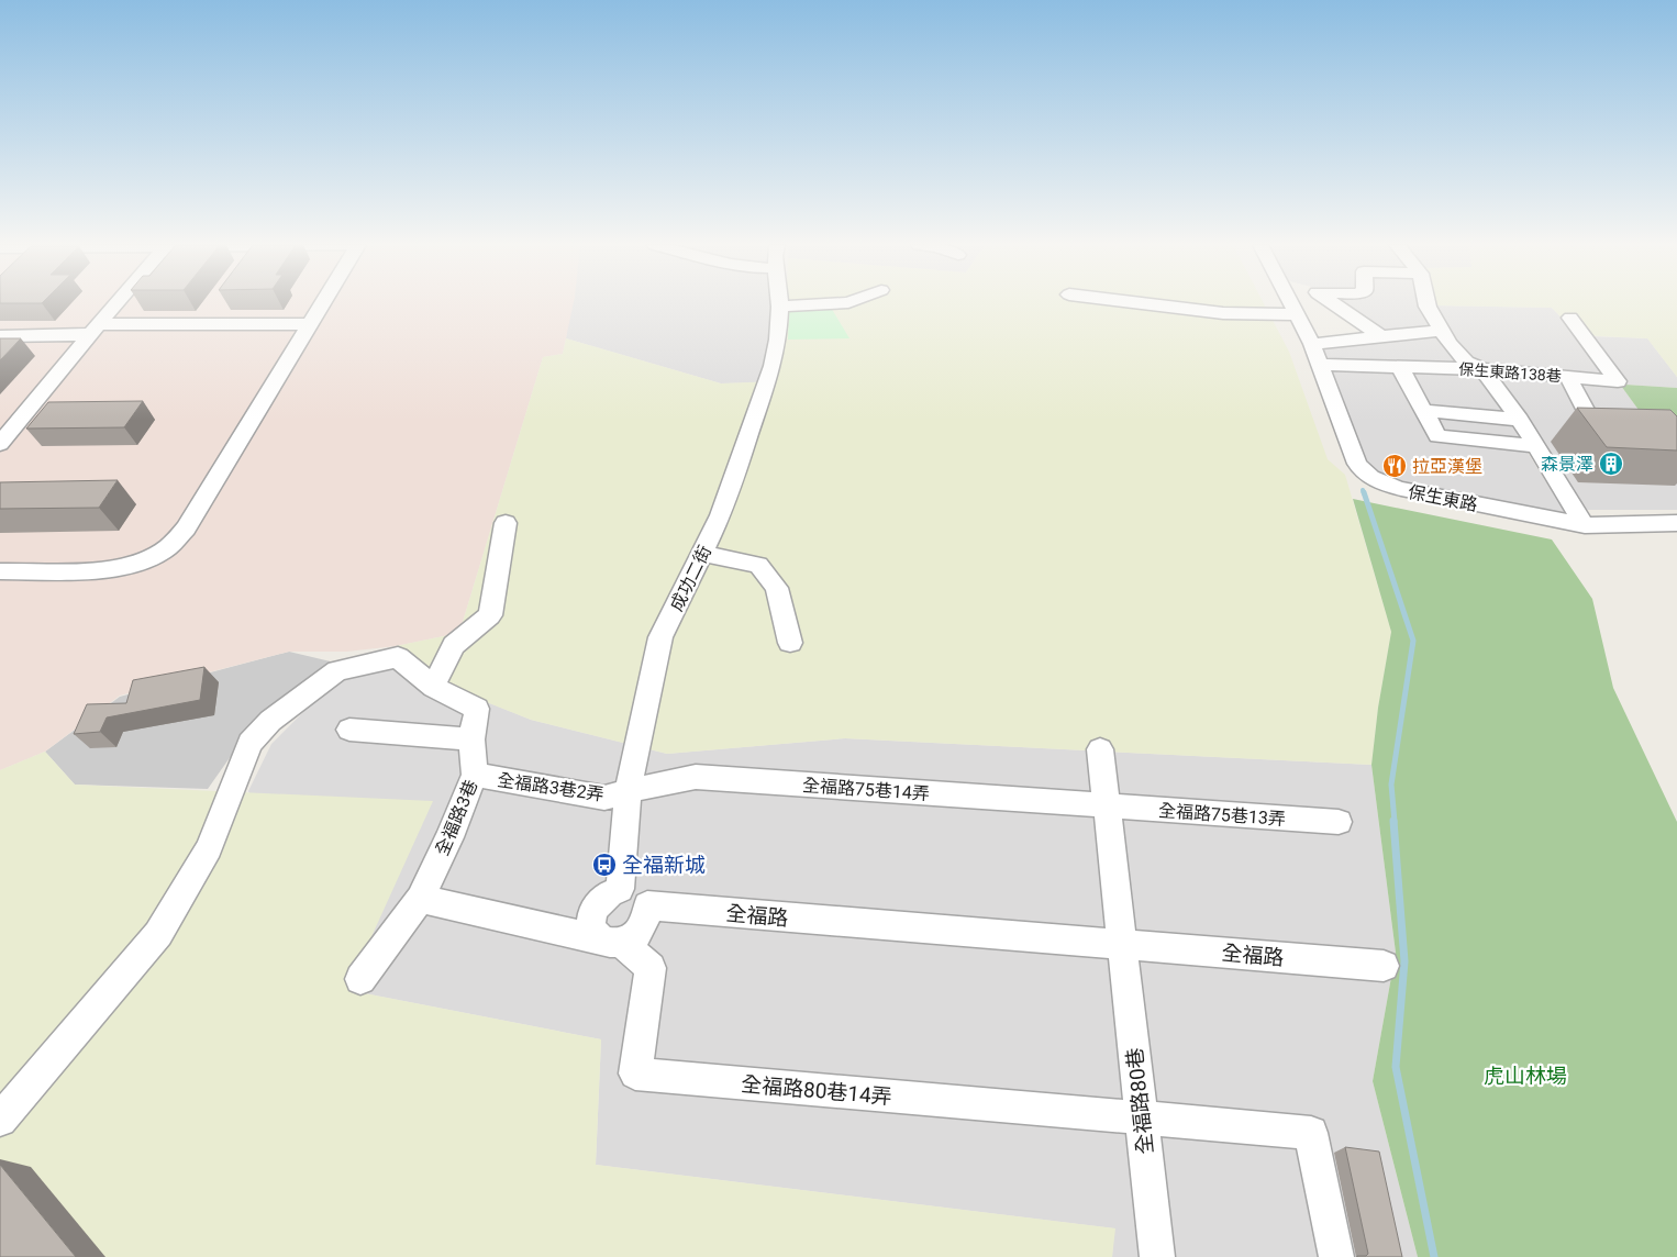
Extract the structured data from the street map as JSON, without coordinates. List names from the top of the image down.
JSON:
{
  "streets": {
    "street": [
      "保生東路138巷",
      "保生東路",
      "成功二街",
      "全福路3巷2弄",
      "全福路75巷14弄",
      "全福路75巷13弄",
      "全福路3巷",
      "全福路",
      "全福路80巷14弄",
      "全福路80巷"
    ]
  },
  "crossings": [
    ["保生東路138巷", "保生東路"],
    ["成功二街", "全福路3巷2弄"],
    ["成功二街", "全福路75巷14弄"],
    ["成功二街", "全福路"],
    ["成功二街", "全福路80巷14弄"],
    ["全福路3巷2弄", "全福路75巷14弄"],
    ["全福路3巷2弄", "全福路3巷"],
    ["全福路75巷14弄", "全福路75巷13弄"],
    ["全福路", "全福路80巷14弄"],
    ["全福路", "全福路80巷"],
    ["全福路80巷14弄", "全福路80巷"]
  ],
  "parks": ["虎山林場"],
  "places": {
    "building": ["森景澤"],
    "restaurant": ["拉亞漢堡"],
    "bus stop": ["全福新城"]
  }
}
